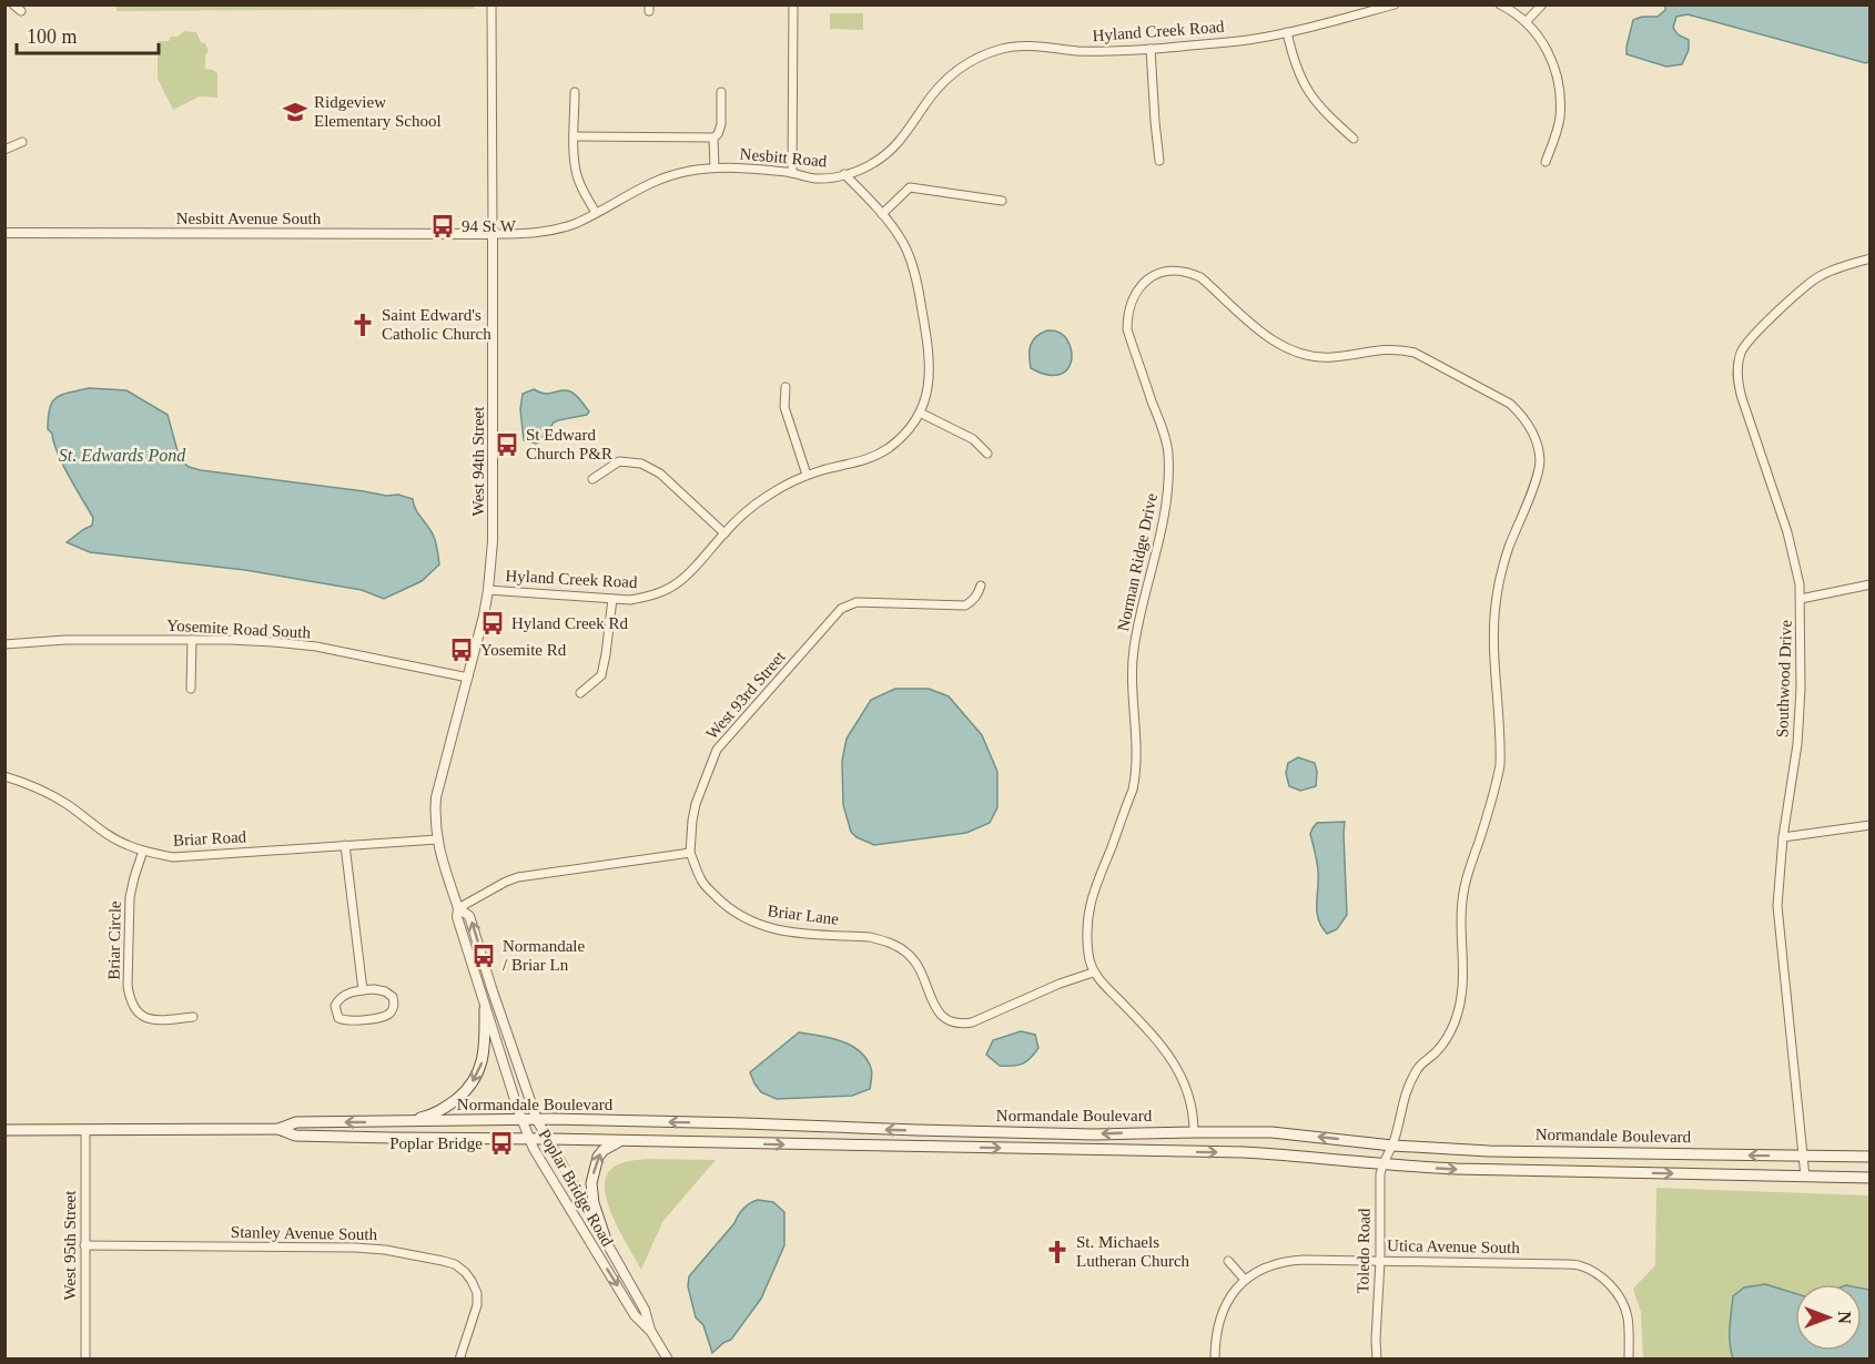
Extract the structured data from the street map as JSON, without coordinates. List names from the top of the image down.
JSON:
{
  "streets": {
    "main road": ["Normandale Boulevard"],
    "street": [
      "Hyland Creek Road",
      "Nesbitt Road",
      "Nesbitt Avenue South",
      "West 94th Street",
      "Norman Ridge Drive",
      "Yosemite Road South",
      "Southwood Drive",
      "West 93rd Street",
      "Briar Road",
      "Briar Lane",
      "Briar Circle",
      "Poplar Bridge Road",
      "Stanley Avenue South",
      "West 95th Street",
      "Utica Avenue South",
      "Toledo Road"
    ]
  },
  "crossings": [
    ["Hyland Creek Road", "Nesbitt Road"],
    ["Hyland Creek Road", "West 94th Street"],
    ["Nesbitt Road", "Nesbitt Avenue South"],
    ["Nesbitt Road", "West 94th Street"],
    ["Nesbitt Avenue South", "West 94th Street"],
    ["West 94th Street", "Yosemite Road South"],
    ["West 94th Street", "Briar Road"],
    ["West 94th Street", "Poplar Bridge Road"],
    ["Norman Ridge Drive", "Briar Lane"],
    ["Norman Ridge Drive", "Normandale Boulevard"],
    ["Norman Ridge Drive", "Toledo Road"],
    ["Southwood Drive", "Normandale Boulevard"],
    ["West 93rd Street", "Briar Lane"],
    ["Briar Road", "Briar Circle"],
    ["Normandale Boulevard", "Poplar Bridge Road"],
    ["Normandale Boulevard", "West 95th Street"],
    ["Normandale Boulevard", "Toledo Road"],
    ["Stanley Avenue South", "West 95th Street"],
    ["Utica Avenue South", "Toledo Road"]
  ],
  "water": ["St. Edwards Pond"],
  "places": {
    "school or university": ["Ridgeview Elementary School"],
    "bus stop": [
      "94 St W",
      "St Edward Church P&R",
      "Hyland Creek Rd",
      "Yosemite Rd",
      "Normandale / Briar Ln",
      "Poplar Bridge"
    ],
    "church": ["Saint Edward's Catholic Church", "St. Michaels Lutheran Church"]
  },
  "scale_bar": "100 m",
  "north": "right"
}
